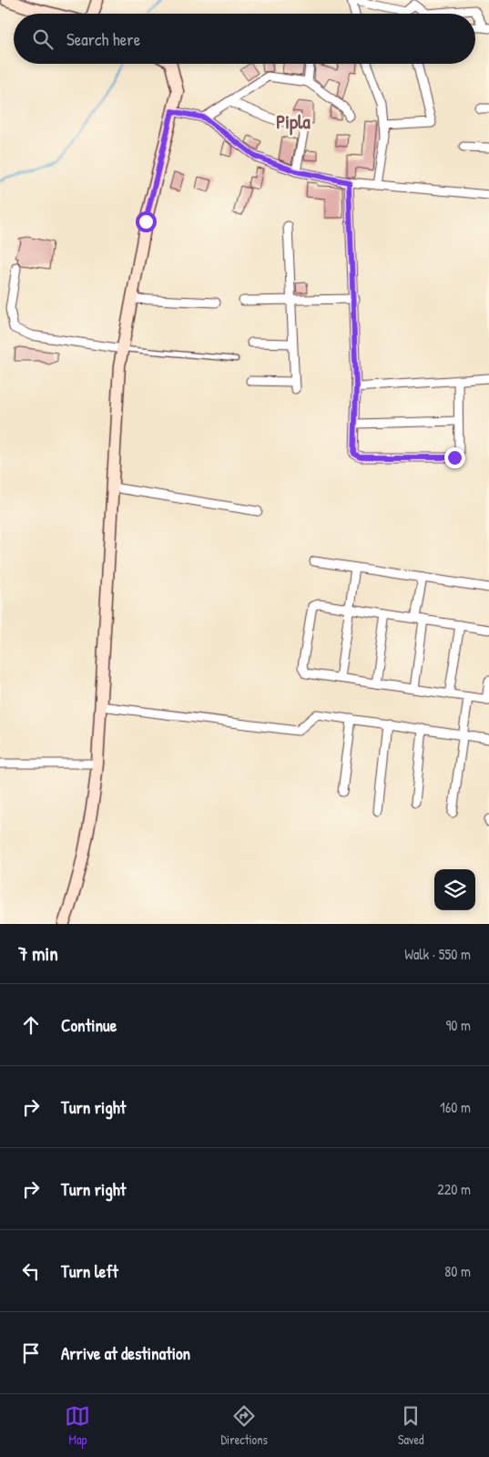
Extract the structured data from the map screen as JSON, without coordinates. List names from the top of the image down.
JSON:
{
  "districts": ["Pipla"],
  "page": {
    "search": "Search here",
    "heading": ["7 min", "Walk · 550 m"],
    "list": [
      ["Continue", "90 m"],
      ["Turn right", "160 m"],
      ["Turn right", "220 m"],
      ["Turn left", "80 m"],
      "Arrive at destination"
    ],
    "nav": ["Map", "Directions", "Saved"]
  }
}
